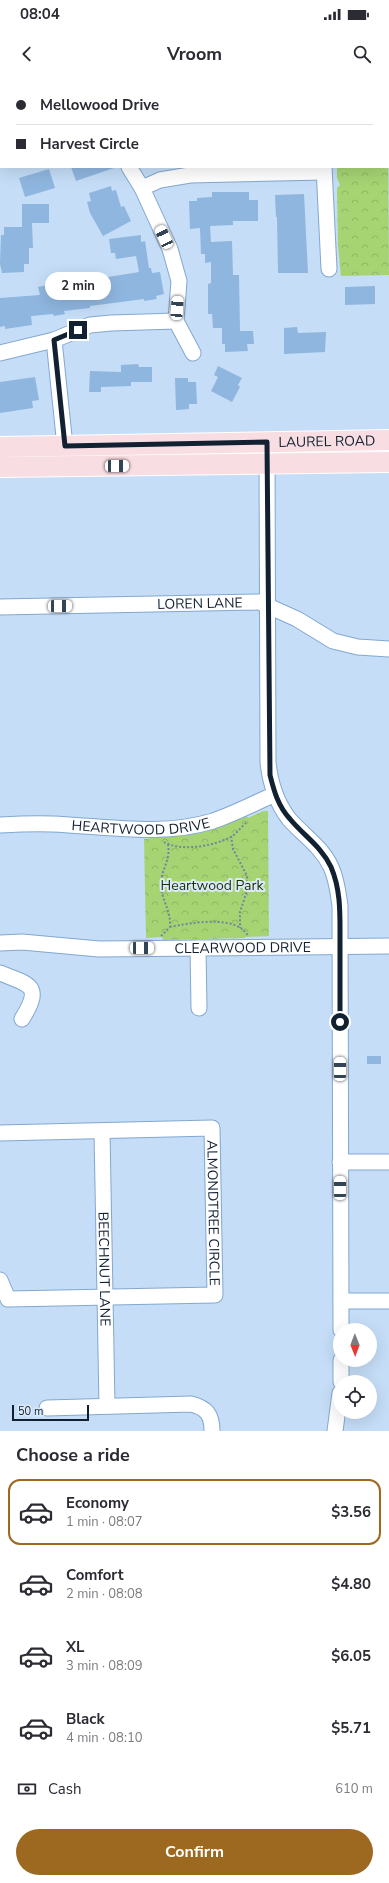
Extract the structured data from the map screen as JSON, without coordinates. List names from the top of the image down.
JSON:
{
  "streets": {
    "main road": ["LAUREL ROAD"],
    "street": [
      "LOREN LANE",
      "HEARTWOOD DRIVE",
      "CLEARWOOD DRIVE",
      "ALMONDTREE CIRCLE",
      "BEECHNUT LANE"
    ]
  },
  "crossings": [
    ["ALMONDTREE CIRCLE", "BEECHNUT LANE"]
  ],
  "parks": ["Heartwood Park"],
  "scale_bar": "50 m",
  "north": "bottom",
  "page": {
    "status": "08:04",
    "header": "Vroom",
    "banner": ["Mellowood Drive", "Harvest Circle"],
    "bubble": "2 min",
    "scale": "50 m",
    "heading": "Choose a ride",
    "list": [
      {
        "name": "Economy",
        "note": "1 min · 08:07",
        "value": "$3.56"
      },
      {
        "name": "Comfort",
        "note": "2 min · 08:08",
        "value": "$4.80"
      },
      {
        "name": "XL",
        "note": "3 min · 08:09",
        "value": "$6.05"
      },
      {
        "name": "Black",
        "note": "4 min · 08:10",
        "value": "$5.71"
      }
    ],
    "pay": ["Cash", "610 m"],
    "buttons": "Confirm"
  }
}
